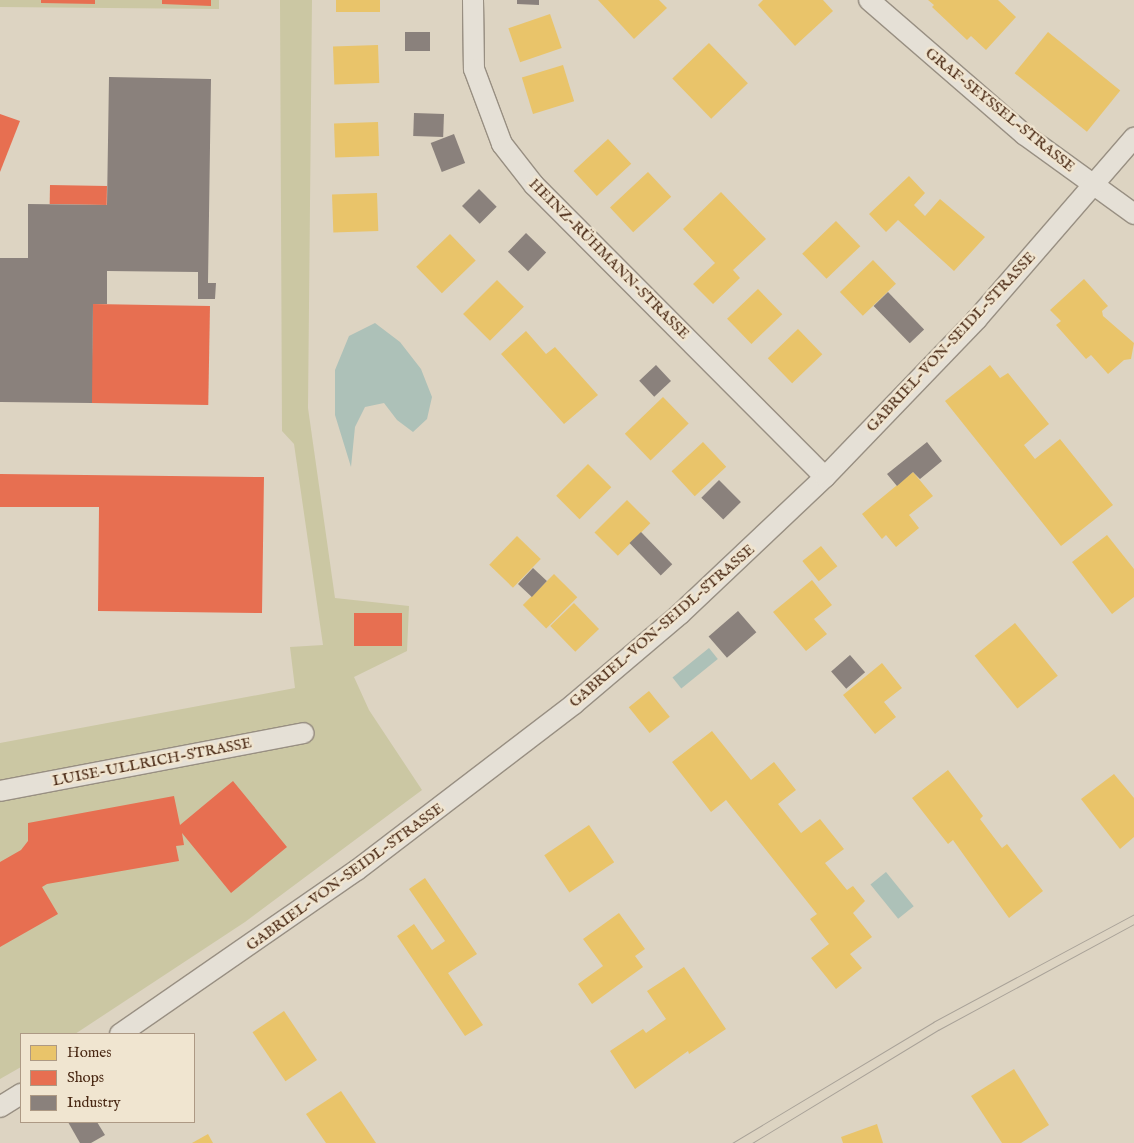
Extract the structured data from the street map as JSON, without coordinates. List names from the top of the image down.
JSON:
{
  "streets": {
    "street": [
      "GRAF-SEYSSEL-STRASSE",
      "HEINZ-RÜHMANN-STRASSE",
      "GABRIEL-VON-SEIDL-STRASSE",
      "LUISE-ULLRICH-STRASSE"
    ]
  },
  "crossings": [
    ["GRAF-SEYSSEL-STRASSE", "GABRIEL-VON-SEIDL-STRASSE"],
    ["HEINZ-RÜHMANN-STRASSE", "GABRIEL-VON-SEIDL-STRASSE"]
  ],
  "legend": ["Homes", "Shops", "Industry"]
}
